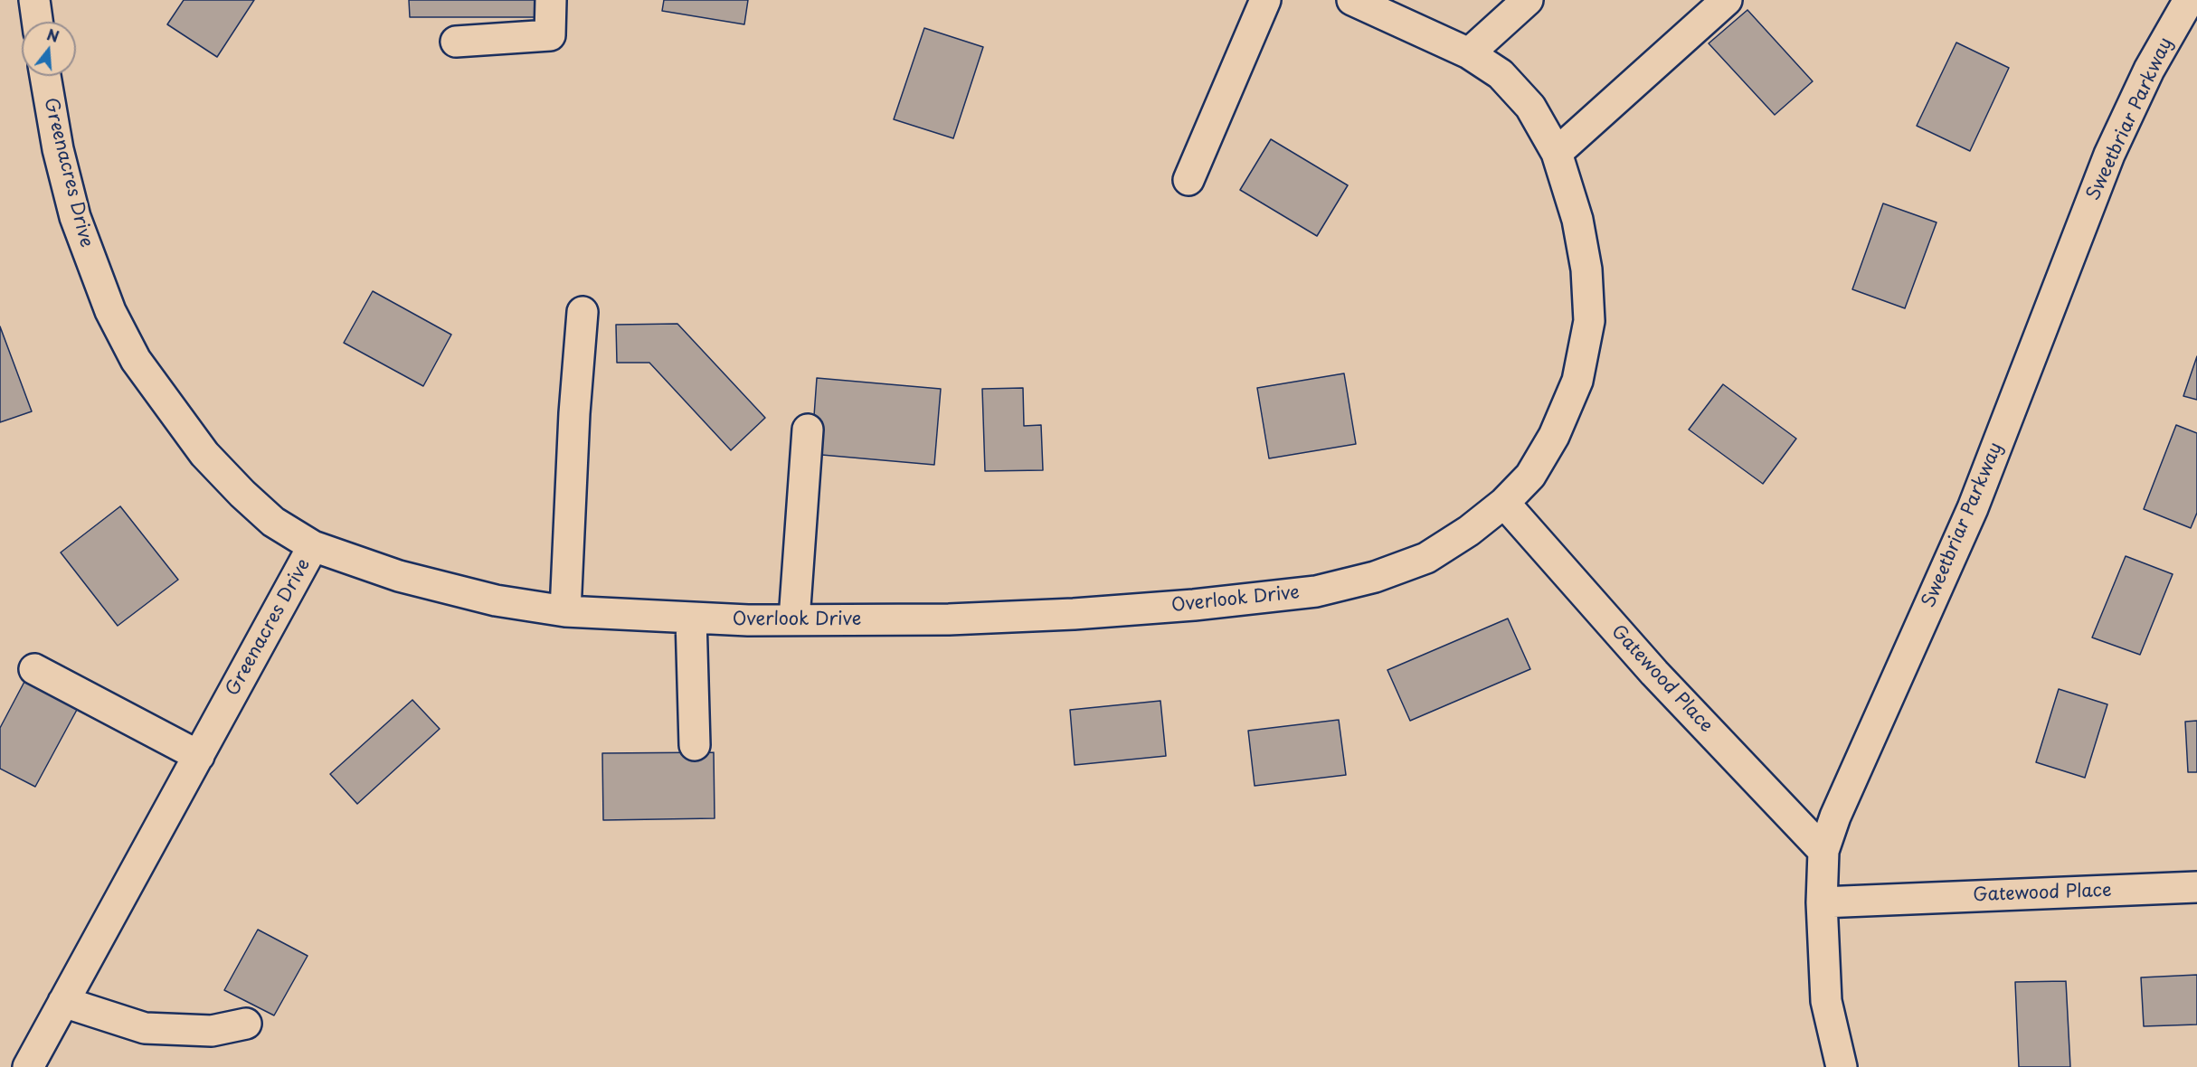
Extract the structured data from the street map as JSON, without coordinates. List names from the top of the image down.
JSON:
{
  "streets": {
    "street": [
      "Sweetbriar Parkway",
      "Greenacres Drive",
      "Overlook Drive",
      "Gatewood Place"
    ]
  },
  "crossings": [
    ["Sweetbriar Parkway", "Gatewood Place"],
    ["Greenacres Drive", "Overlook Drive"],
    ["Overlook Drive", "Gatewood Place"]
  ],
  "north": "top"
}
